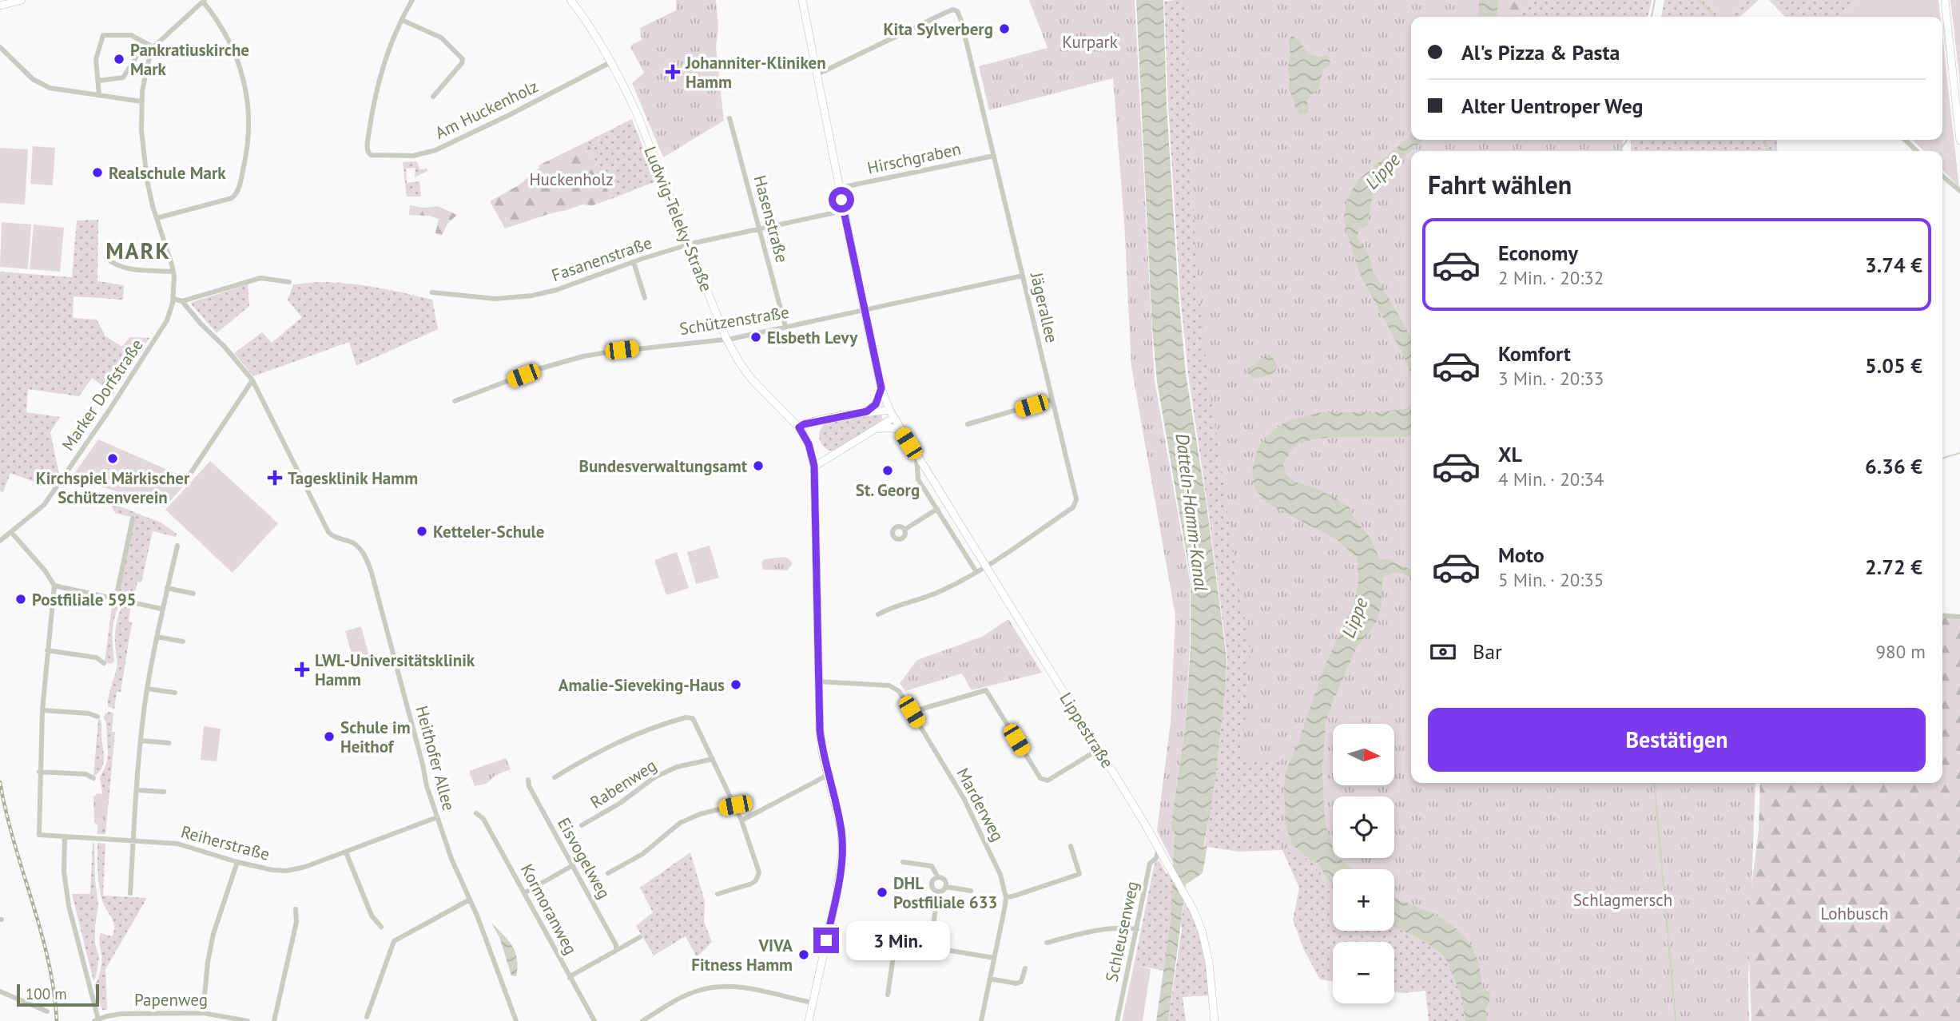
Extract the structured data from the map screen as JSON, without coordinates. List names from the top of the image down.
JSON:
{
  "streets": {
    "street": [
      "Am Huckenholz",
      "Hirschgraben",
      "Ludwig-Teleky-Straße",
      "Hasenstraße",
      "Fasanenstraße",
      "Jägerallee",
      "Schützenstraße",
      "Marker Dorfstraße",
      "Lippestraße",
      "Heithofer Allee",
      "Rabenweg",
      "Marderweg",
      "Reiherstraße",
      "Eisvogelweg",
      "Kormoranweg",
      "Schleusenweg",
      "Papenweg"
    ]
  },
  "crossings": [
    ["Am Huckenholz", "Ludwig-Teleky-Straße"],
    ["Hirschgraben", "Jägerallee"],
    ["Hirschgraben", "Lippestraße"],
    ["Ludwig-Teleky-Straße", "Fasanenstraße"],
    ["Ludwig-Teleky-Straße", "Schützenstraße"],
    ["Ludwig-Teleky-Straße", "Marderweg"],
    ["Hasenstraße", "Fasanenstraße"],
    ["Hasenstraße", "Schützenstraße"],
    ["Fasanenstraße", "Lippestraße"],
    ["Jägerallee", "Schützenstraße"],
    ["Jägerallee", "Lippestraße"],
    ["Schützenstraße", "Lippestraße"],
    ["Lippestraße", "Schleusenweg"],
    ["Heithofer Allee", "Reiherstraße"]
  ],
  "districts": ["MARK"],
  "water": ["Lippe", "Datteln-Hamm-Kanal"],
  "parks": [
    "Kurpark",
    "Huckenholz",
    "Schlagmersch",
    "Lohbusch"
  ],
  "places": {
    "other": [
      "Kita Sylverberg",
      "Pankratiuskirche Mark",
      "Realschule Mark",
      "Elsbeth Levy",
      "Kirchspiel Märkischer Schützenverein",
      "Bundesverwaltungsamt",
      "St. Georg",
      "Ketteler-Schule",
      "Postfiliale 595",
      "Amalie-Sieveking-Haus",
      "Schule im Heithof",
      "DHL Postfiliale 633",
      "VIVA Fitness Hamm"
    ],
    "health": ["Johanniter-Kliniken Hamm", "Tagesklinik Hamm", "LWL-Universitätsklinik Hamm"]
  },
  "scale_bar": "100 m",
  "north": "right",
  "page": {
    "banner": ["Al's Pizza & Pasta", "Alter Uentroper Weg"],
    "heading": "Fahrt wählen",
    "list": [
      {
        "name": "Economy",
        "note": "2 Min. · 20:32",
        "value": "3.74 €"
      },
      {
        "name": "Komfort",
        "note": "3 Min. · 20:33",
        "value": "5.05 €"
      },
      {
        "name": "XL",
        "note": "4 Min. · 20:34",
        "value": "6.36 €"
      },
      {
        "name": "Moto",
        "note": "5 Min. · 20:35",
        "value": "2.72 €"
      }
    ],
    "pay": ["Bar", "980 m"],
    "buttons": "Bestätigen",
    "map_buttons": ["+", "−"],
    "bubble": "3 Min.",
    "scale": "100 m"
  }
}
